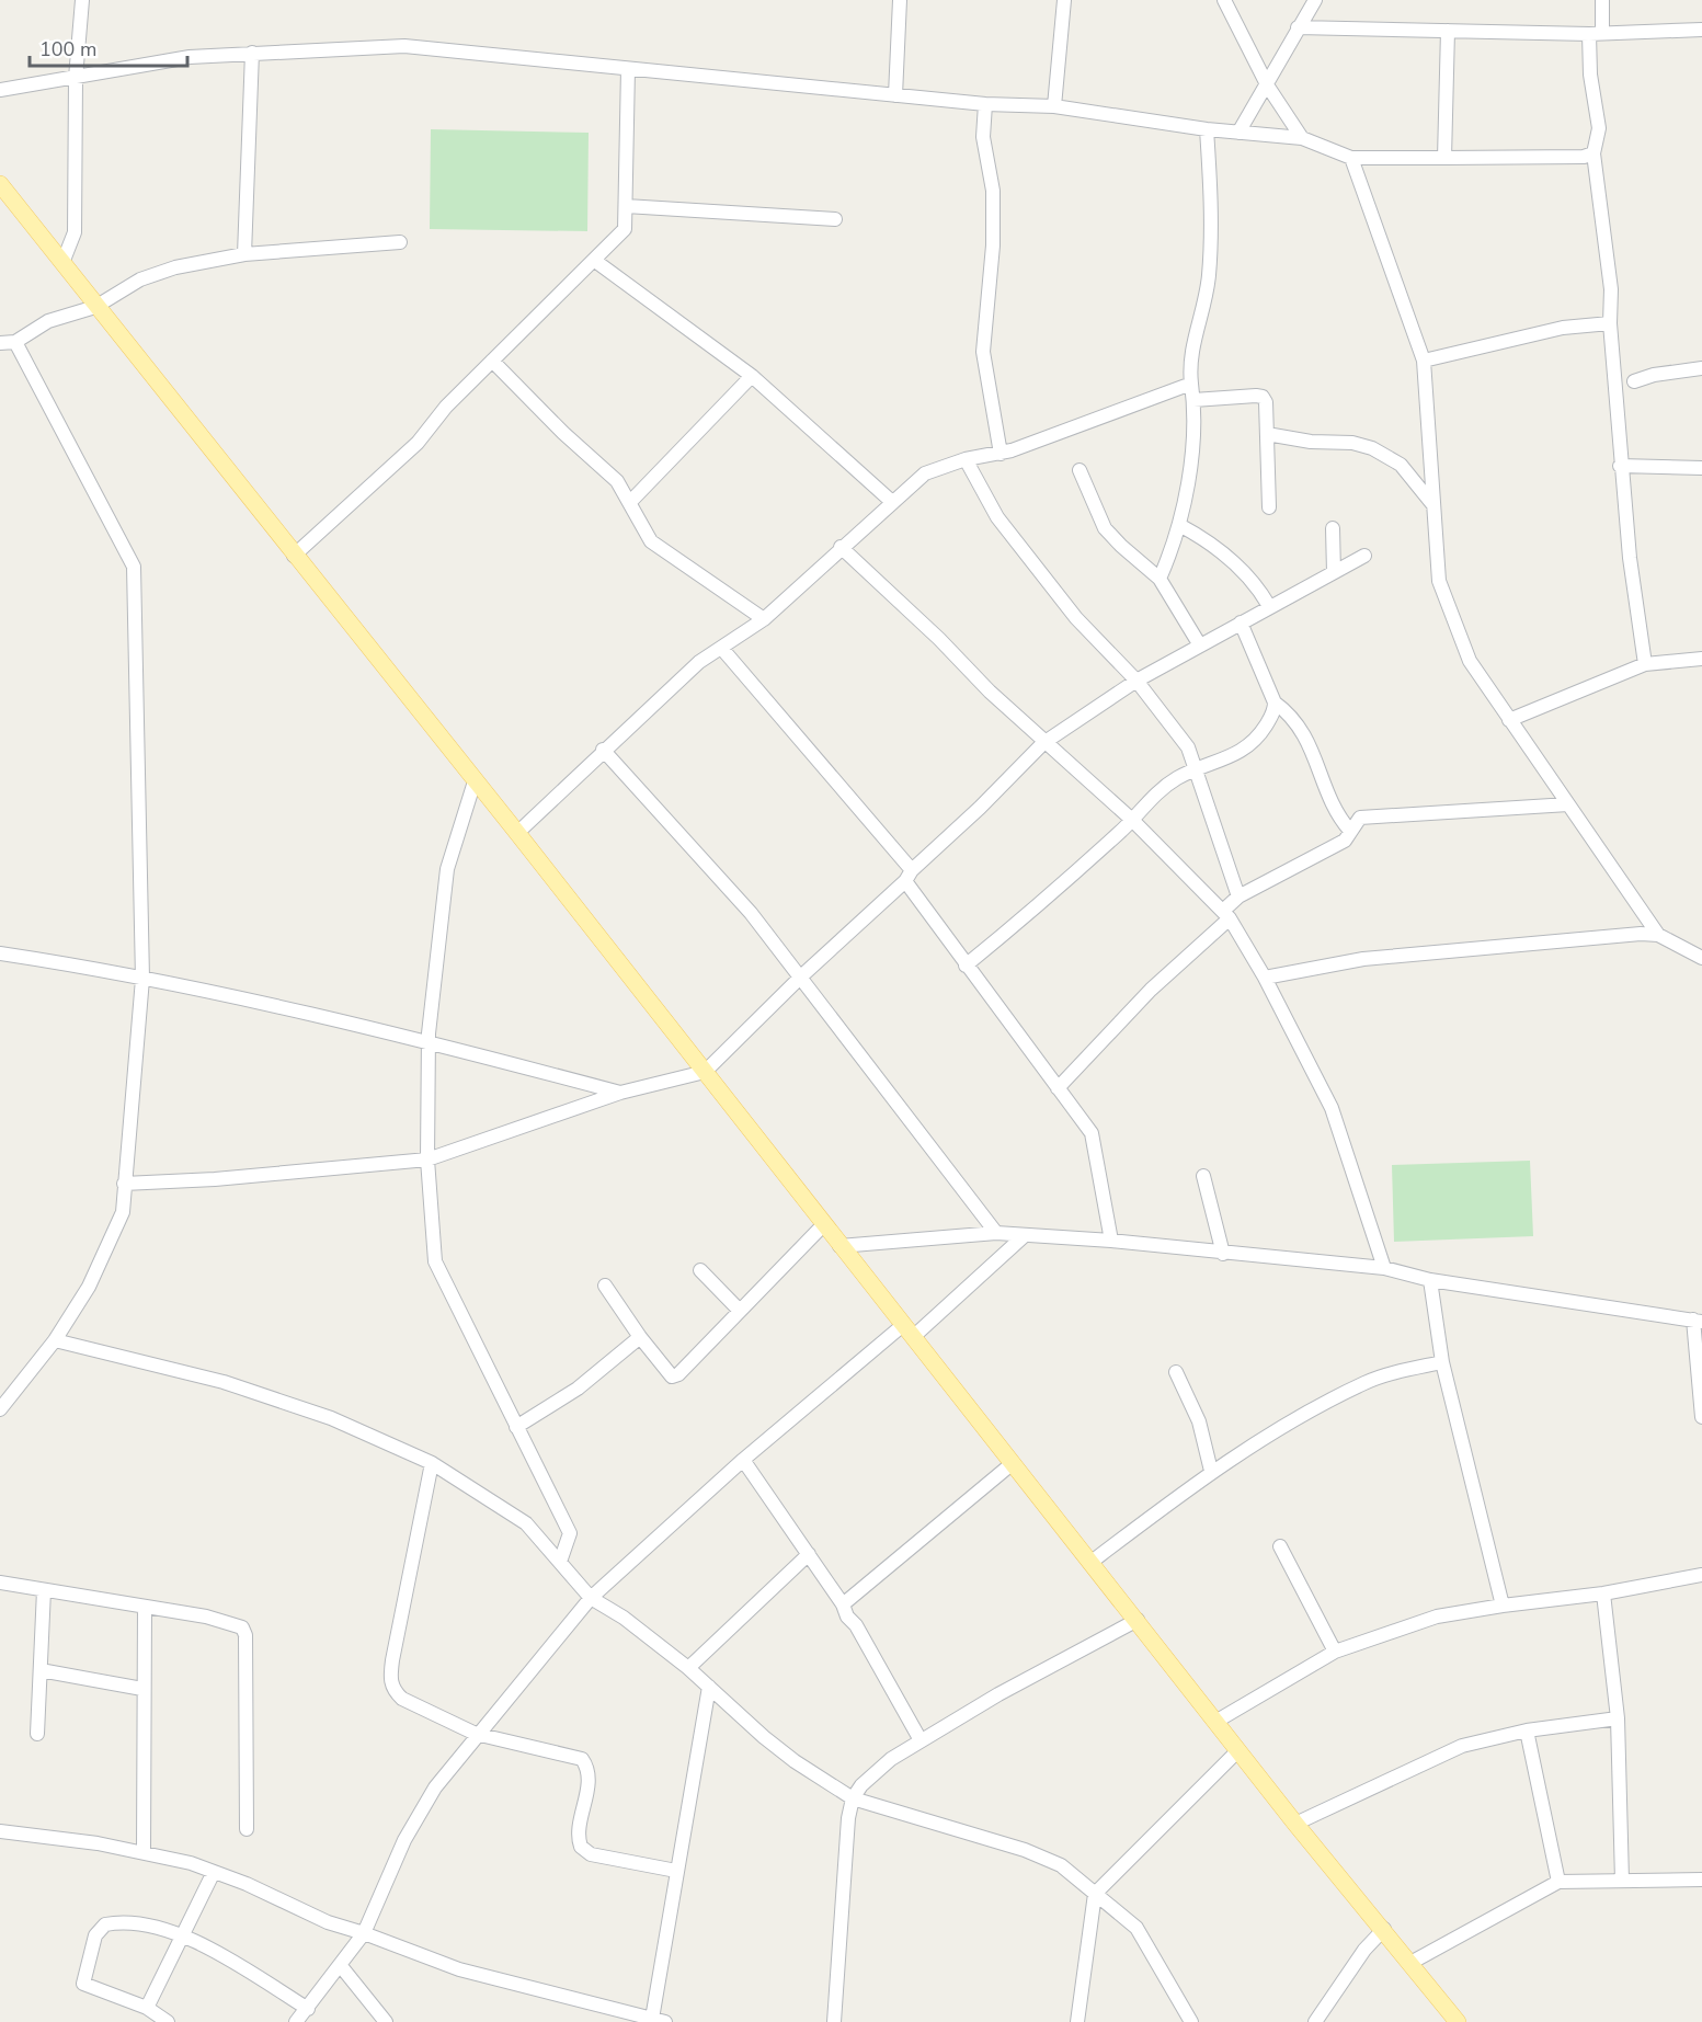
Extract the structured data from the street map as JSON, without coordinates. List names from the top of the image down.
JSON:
{
  "scale_bar": "100 m"
}
